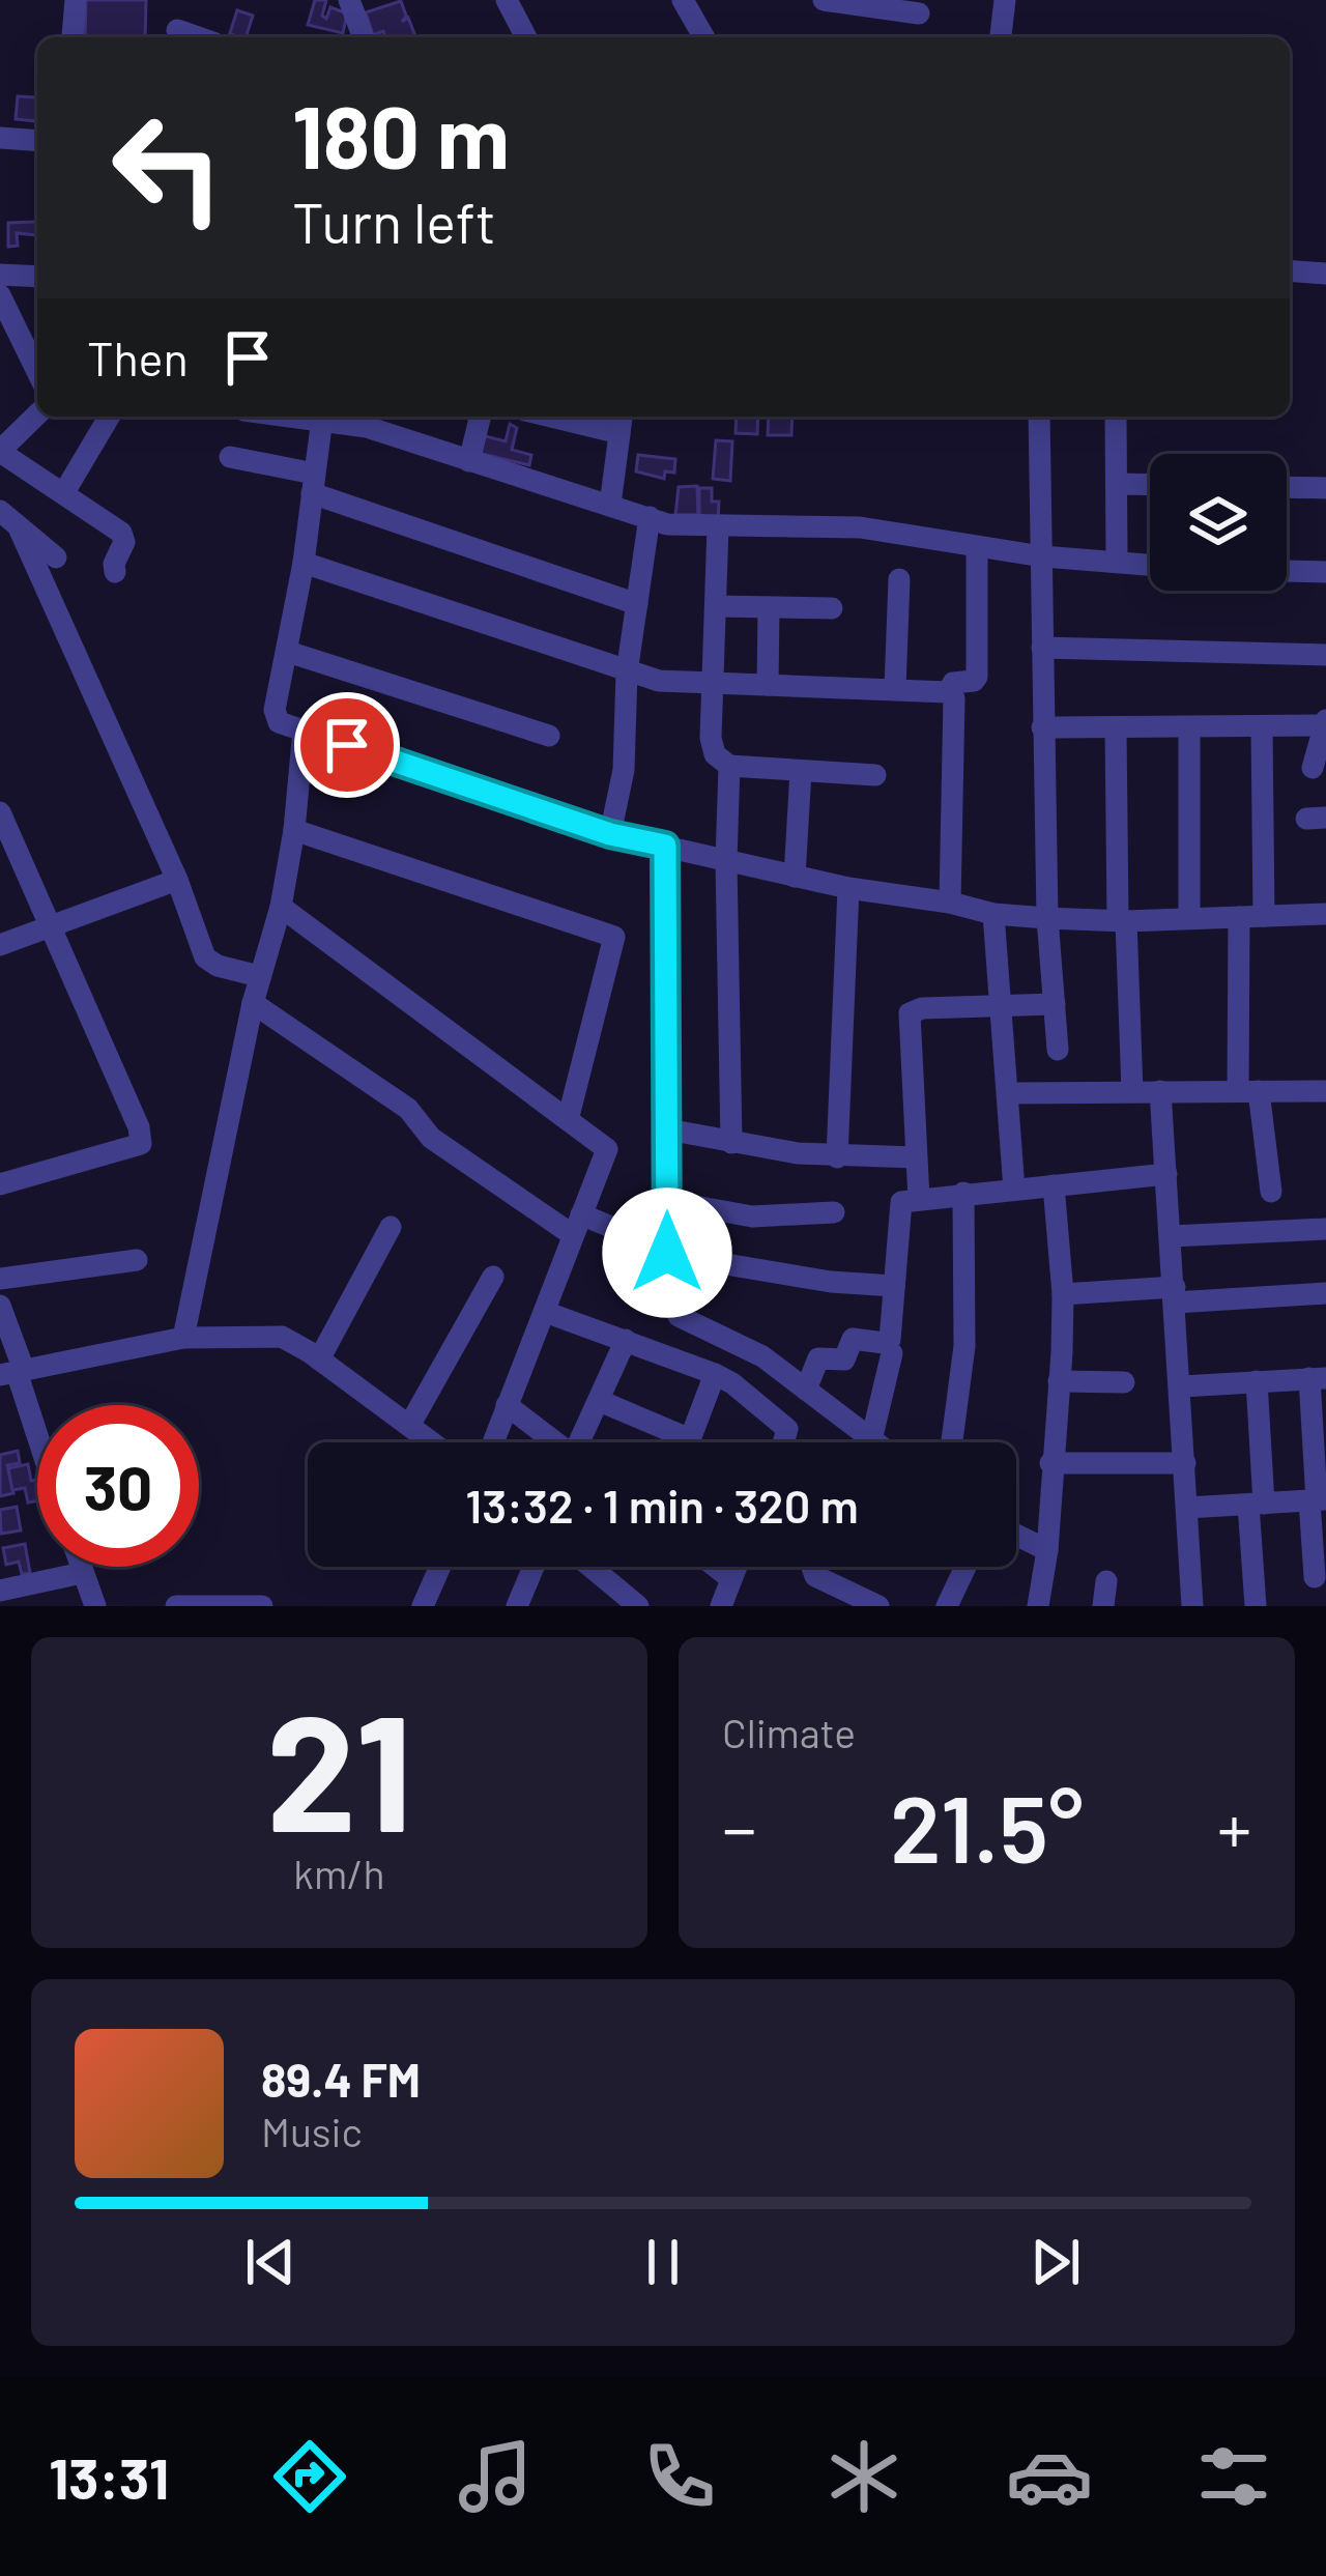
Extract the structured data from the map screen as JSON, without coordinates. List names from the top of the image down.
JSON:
{
  "page": {
    "turn": ["180 m", "Turn left"],
    "then": "Then",
    "limit": "30",
    "trip": "13:32 · 1 min · 320 m",
    "tile": [
      ["21", "km/h"],
      "Climate"
    ],
    "heat": ["−", "21.5°", "+"],
    "song": ["89.4 FM", "Music"],
    "tabs": "13:31"
  }
}
